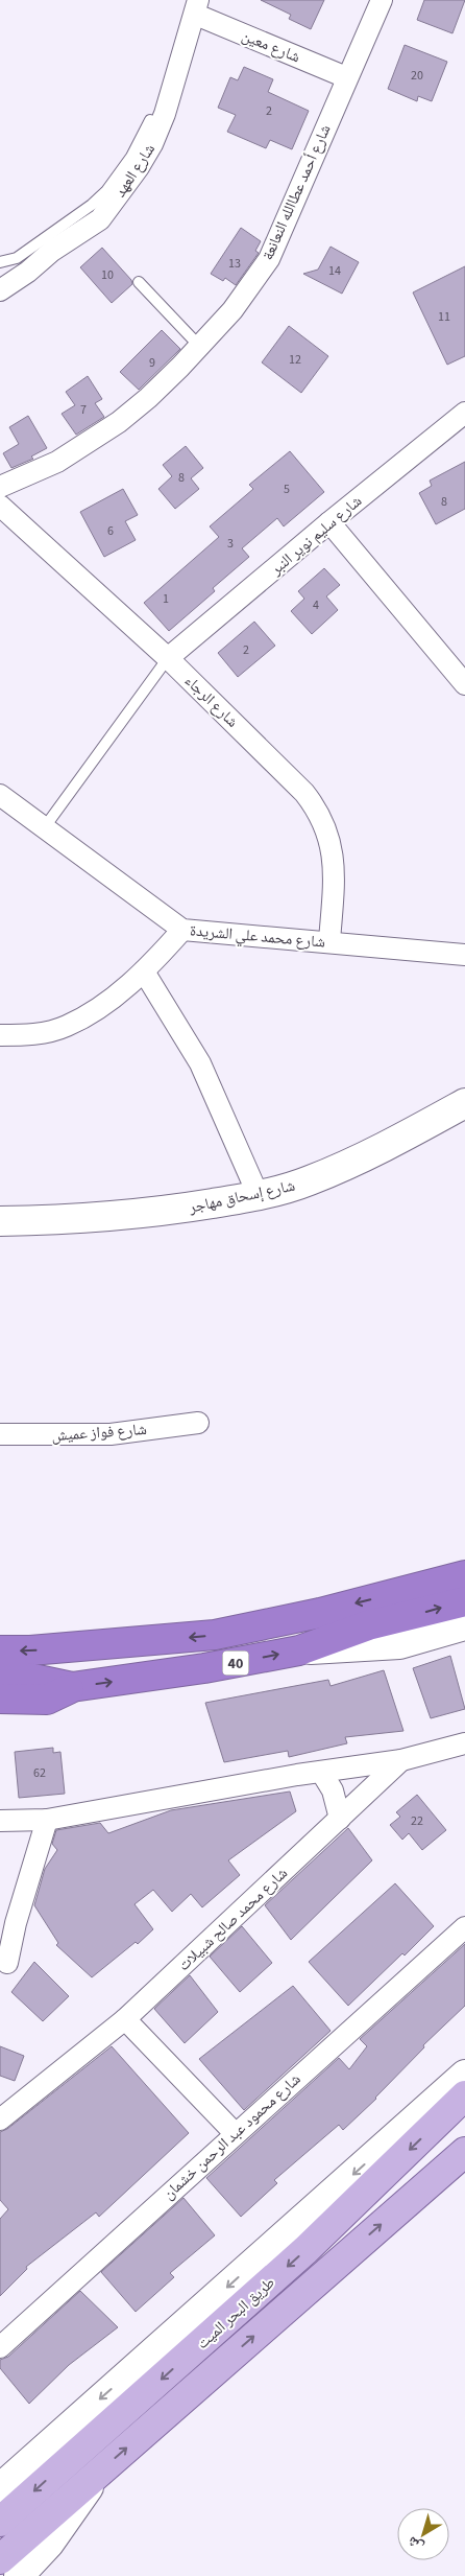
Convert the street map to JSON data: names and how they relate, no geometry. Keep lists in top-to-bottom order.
{
  "streets": {
    "highway": ["40"],
    "main road": ["طريق البحر الميت"],
    "street": [
      "شارع معين",
      "شارع العهد",
      "شارع أحمد عطاالله النعانعة",
      "شارع سليم نوير النبر",
      "شارع الرجاء",
      "شارع محمد علي الشريدة",
      "شارع إسحاق مهاجر",
      "شارع فواز عميش",
      "شارع محمد صالح شبيلات",
      "شارع محمود عبد الرحمن خشمان"
    ]
  },
  "crossings": [
    ["شارع معين", "شارع العهد"],
    ["شارع معين", "شارع أحمد عطاالله النعانعة"],
    ["شارع سليم نوير النبر", "شارع الرجاء"],
    ["شارع الرجاء", "شارع محمد علي الشريدة"]
  ],
  "house_numbers": [
    "20",
    "2",
    "13",
    "14",
    "10",
    "11",
    "12",
    "9",
    "7",
    "8",
    "5",
    "8",
    "6",
    "3",
    "1",
    "4",
    "2",
    "62",
    "22"
  ],
  "north": "bottom left"
}
